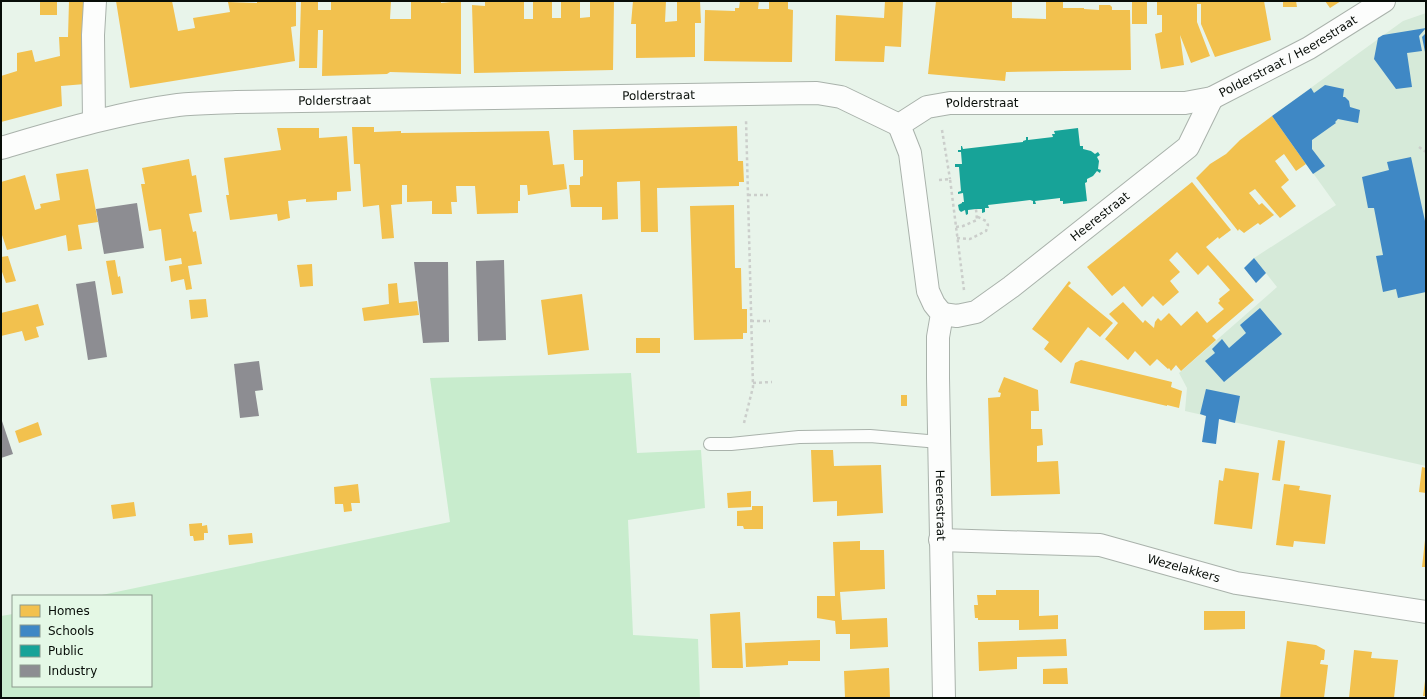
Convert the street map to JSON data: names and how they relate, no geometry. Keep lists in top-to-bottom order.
{
  "streets": {
    "street": [
      "Polderstraat / Heerestraat",
      "Polderstraat",
      "Heerestraat",
      "Wezelakkers"
    ]
  },
  "crossings": [
    ["Polderstraat / Heerestraat", "Polderstraat"],
    ["Polderstraat / Heerestraat", "Heerestraat"],
    ["Polderstraat", "Heerestraat"],
    ["Heerestraat", "Wezelakkers"]
  ],
  "legend": [
    "Homes",
    "Schools",
    "Public",
    "Industry"
  ]
}
